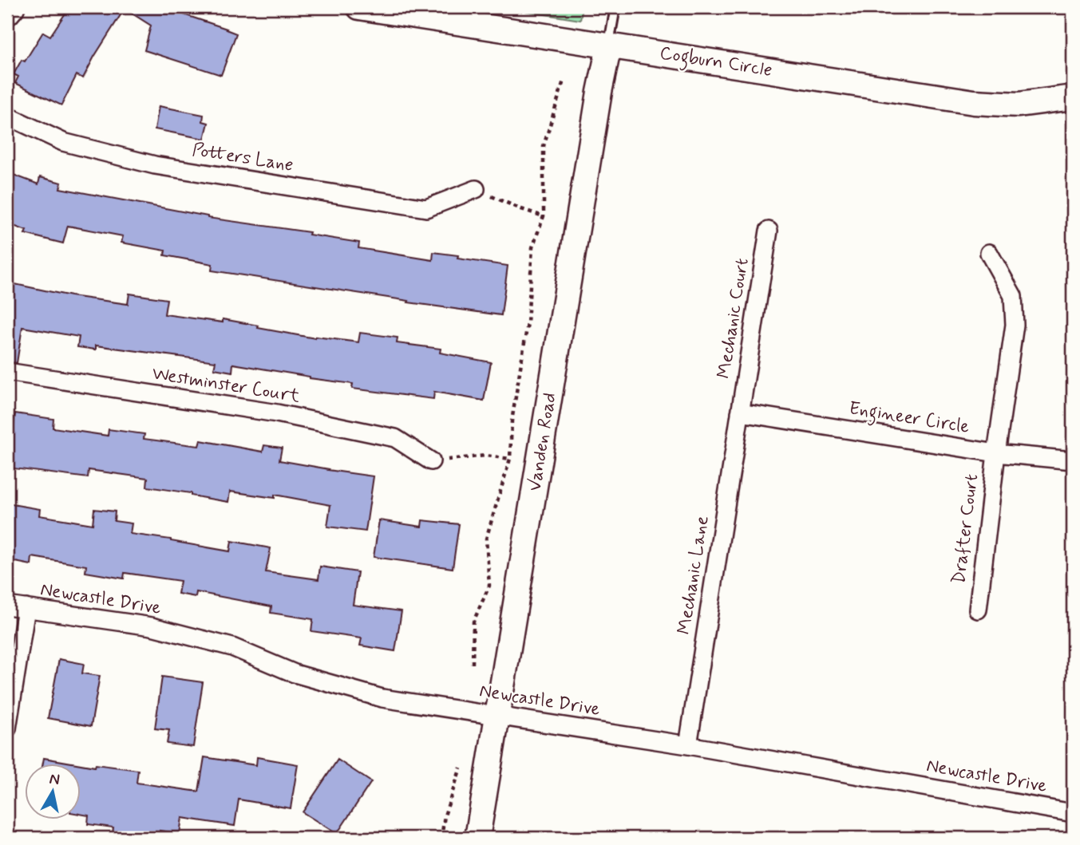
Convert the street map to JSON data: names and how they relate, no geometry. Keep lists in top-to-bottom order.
{
  "streets": {
    "street": [
      "Cogburn Circle",
      "Potters Lane",
      "Mechanic Court",
      "Westminster Court",
      "Engineer Circle",
      "Vanden Road",
      "Drafter Court",
      "Mechanic Lane",
      "Newcastle Drive"
    ]
  },
  "crossings": [
    ["Cogburn Circle", "Vanden Road"],
    ["Mechanic Court", "Engineer Circle"],
    ["Mechanic Court", "Mechanic Lane"],
    ["Engineer Circle", "Drafter Court"],
    ["Engineer Circle", "Mechanic Lane"],
    ["Vanden Road", "Newcastle Drive"],
    ["Mechanic Lane", "Newcastle Drive"]
  ],
  "north": "top"
}
